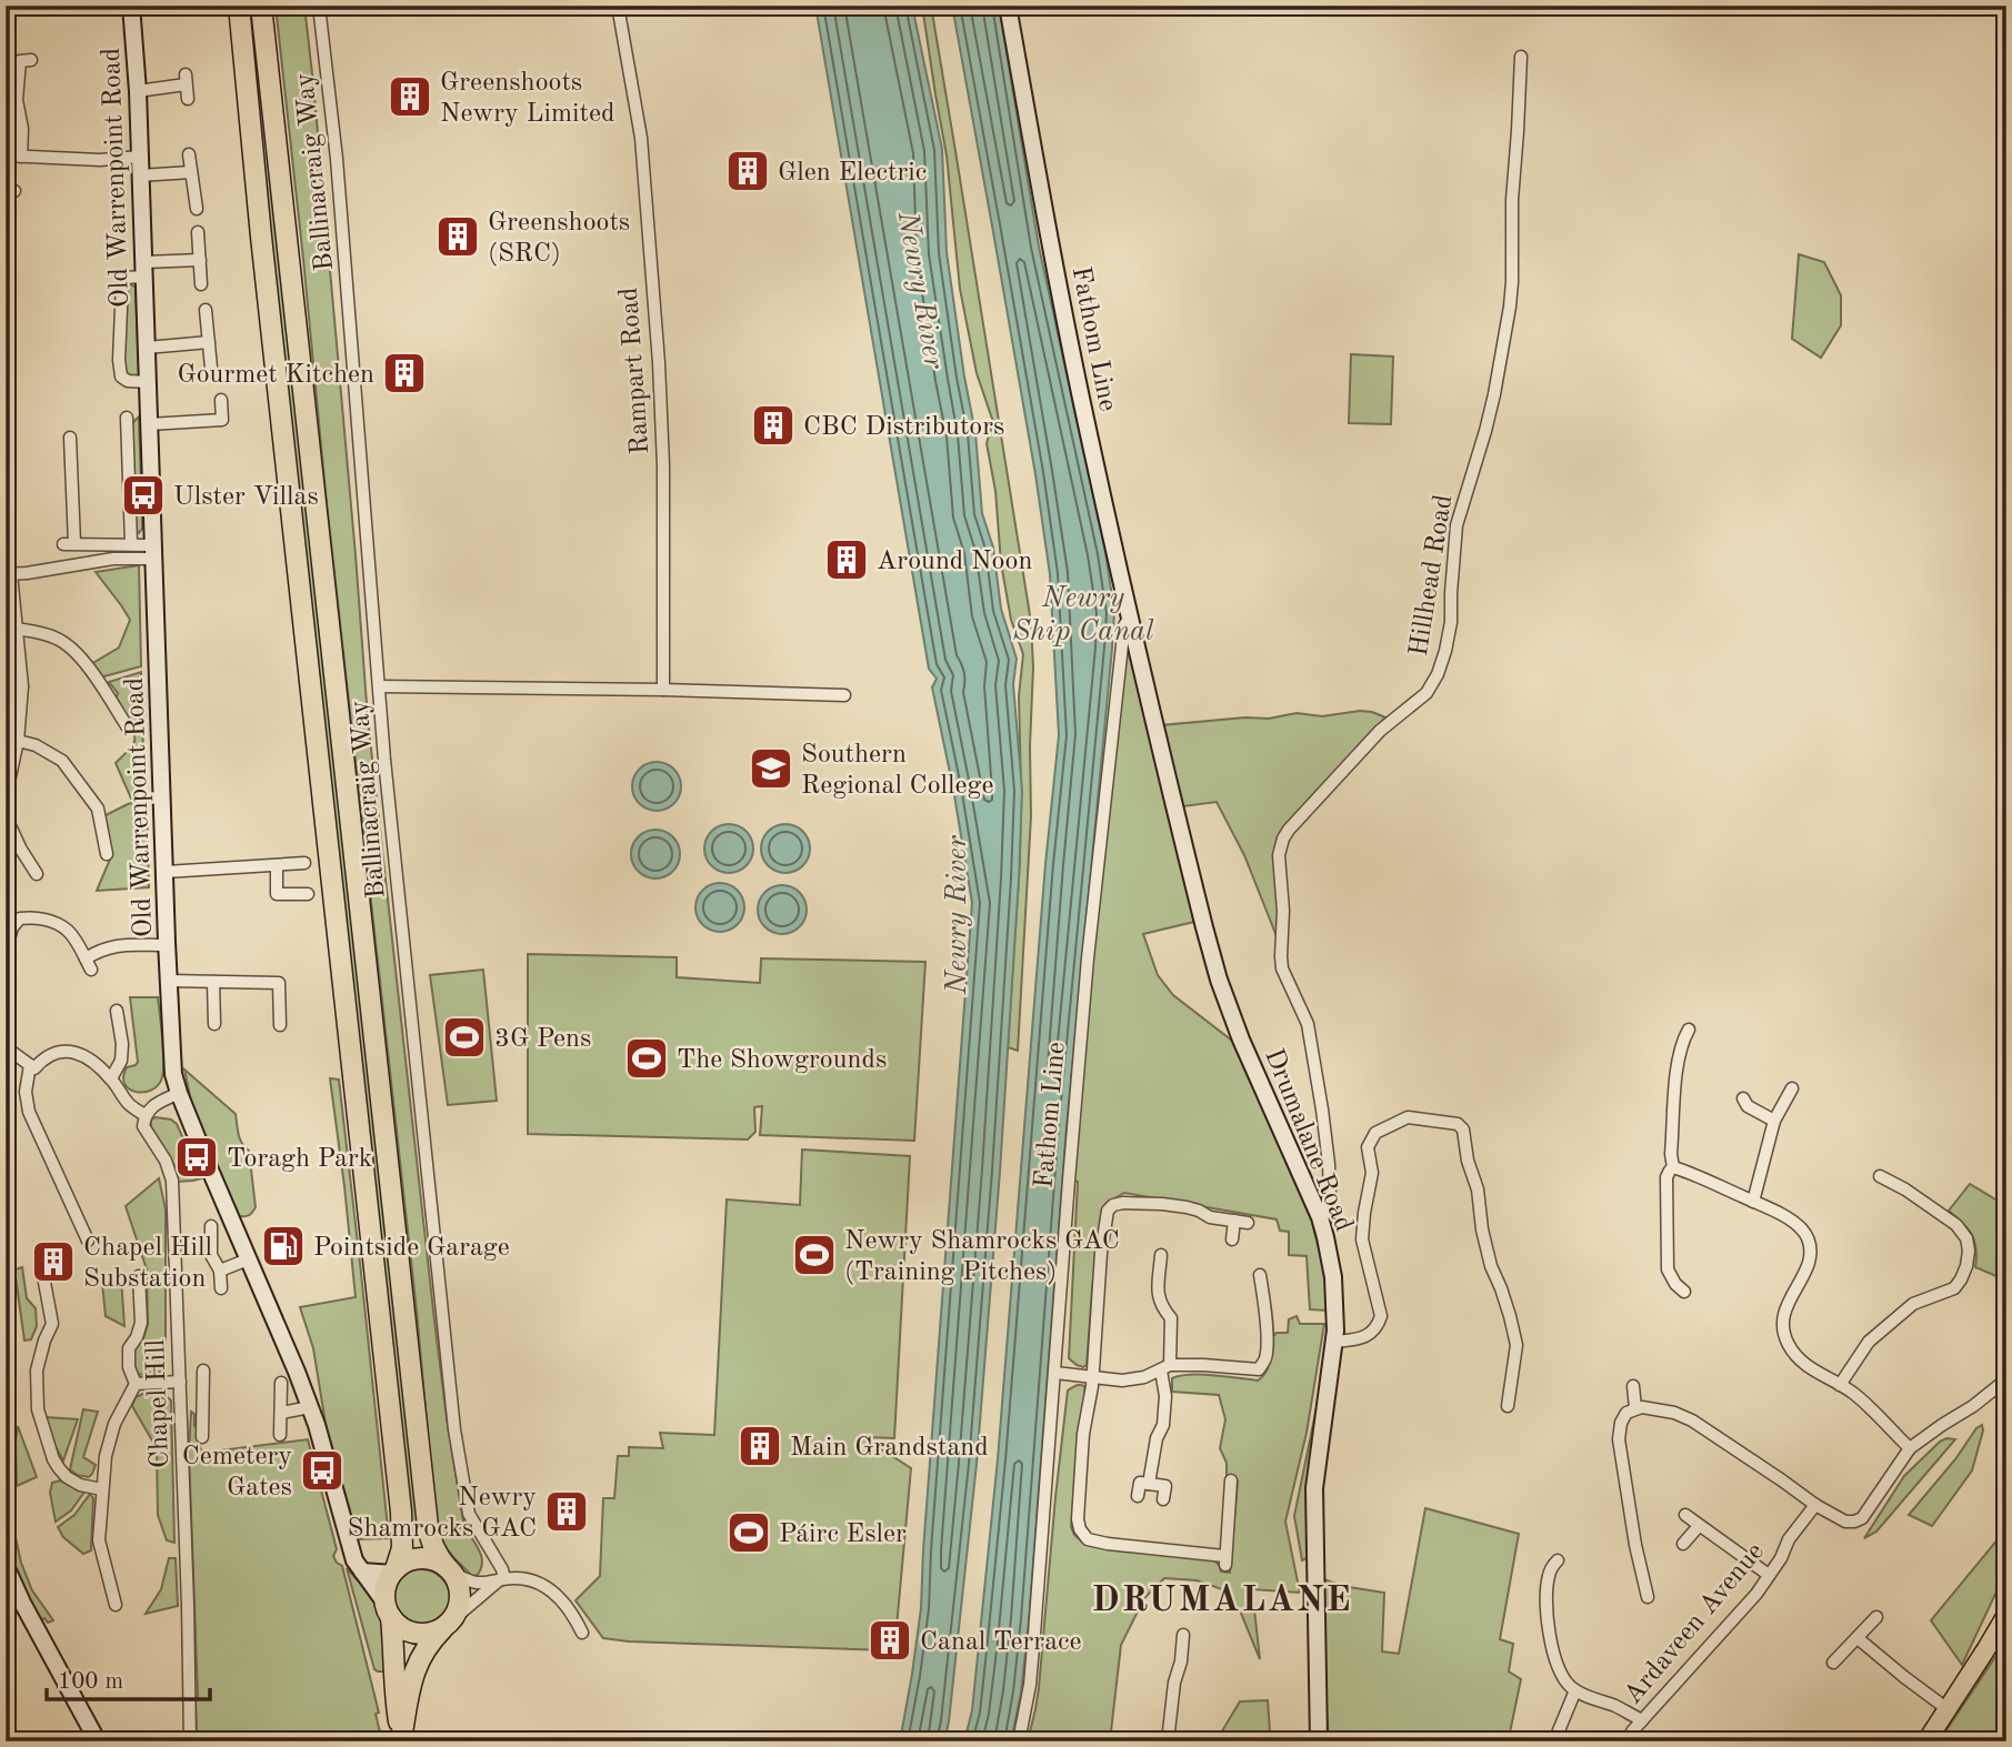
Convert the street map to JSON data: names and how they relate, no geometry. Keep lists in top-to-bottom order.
{
  "streets": {
    "street": [
      "Ballinacraig Way",
      "Old Warrenpoint Road",
      "Fathom Line",
      "Rampart Road",
      "Hillhead Road",
      "Drumalane Road",
      "Chapel Hill",
      "Ardaveen Avenue"
    ]
  },
  "crossings": [
    ["Fathom Line", "Drumalane Road"],
    ["Hillhead Road", "Drumalane Road"]
  ],
  "districts": ["DRUMALANE"],
  "water": ["Newry River", "Newry Ship Canal"],
  "places": {
    "building": [
      "Greenshoots Newry Limited",
      "Glen Electric",
      "Greenshoots (SRC)",
      "Gourmet Kitchen",
      "CBC Distributors",
      "Around Noon",
      "Chapel Hill Substation",
      "Main Grandstand",
      "Newry Shamrocks GAC",
      "Canal Terrace"
    ],
    "bus stop": ["Ulster Villas", "Toragh Park", "Cemetery Gates"],
    "school or university": ["Southern Regional College"],
    "sports": [
      "3G Pens",
      "The Showgrounds",
      "Newry Shamrocks GAC (Training Pitches)",
      "Páirc Esler"
    ],
    "fuel station": ["Pointside Garage"]
  },
  "scale_bar": "100 m"
}
